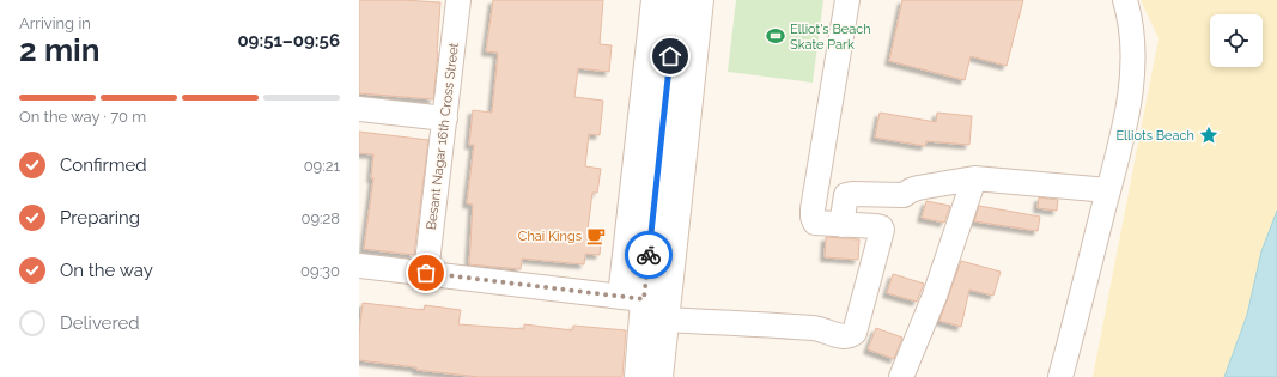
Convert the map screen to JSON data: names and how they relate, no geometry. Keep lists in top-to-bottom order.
{
  "streets": {
    "street": ["Besant Nagar 16th Cross Street"]
  },
  "places": {
    "sports": ["Elliot's Beach Skate Park"],
    "place": ["Elliots Beach"],
    "cafe": ["Chai Kings"]
  },
  "page": {
    "heading": ["2 min", "Arriving in", "09:51–09:56"],
    "bar": "On the way · 70 m",
    "list": [
      ["Confirmed", "09:21"],
      ["Preparing", "09:28"],
      ["On the way", "09:30"],
      "Delivered"
    ]
  }
}
